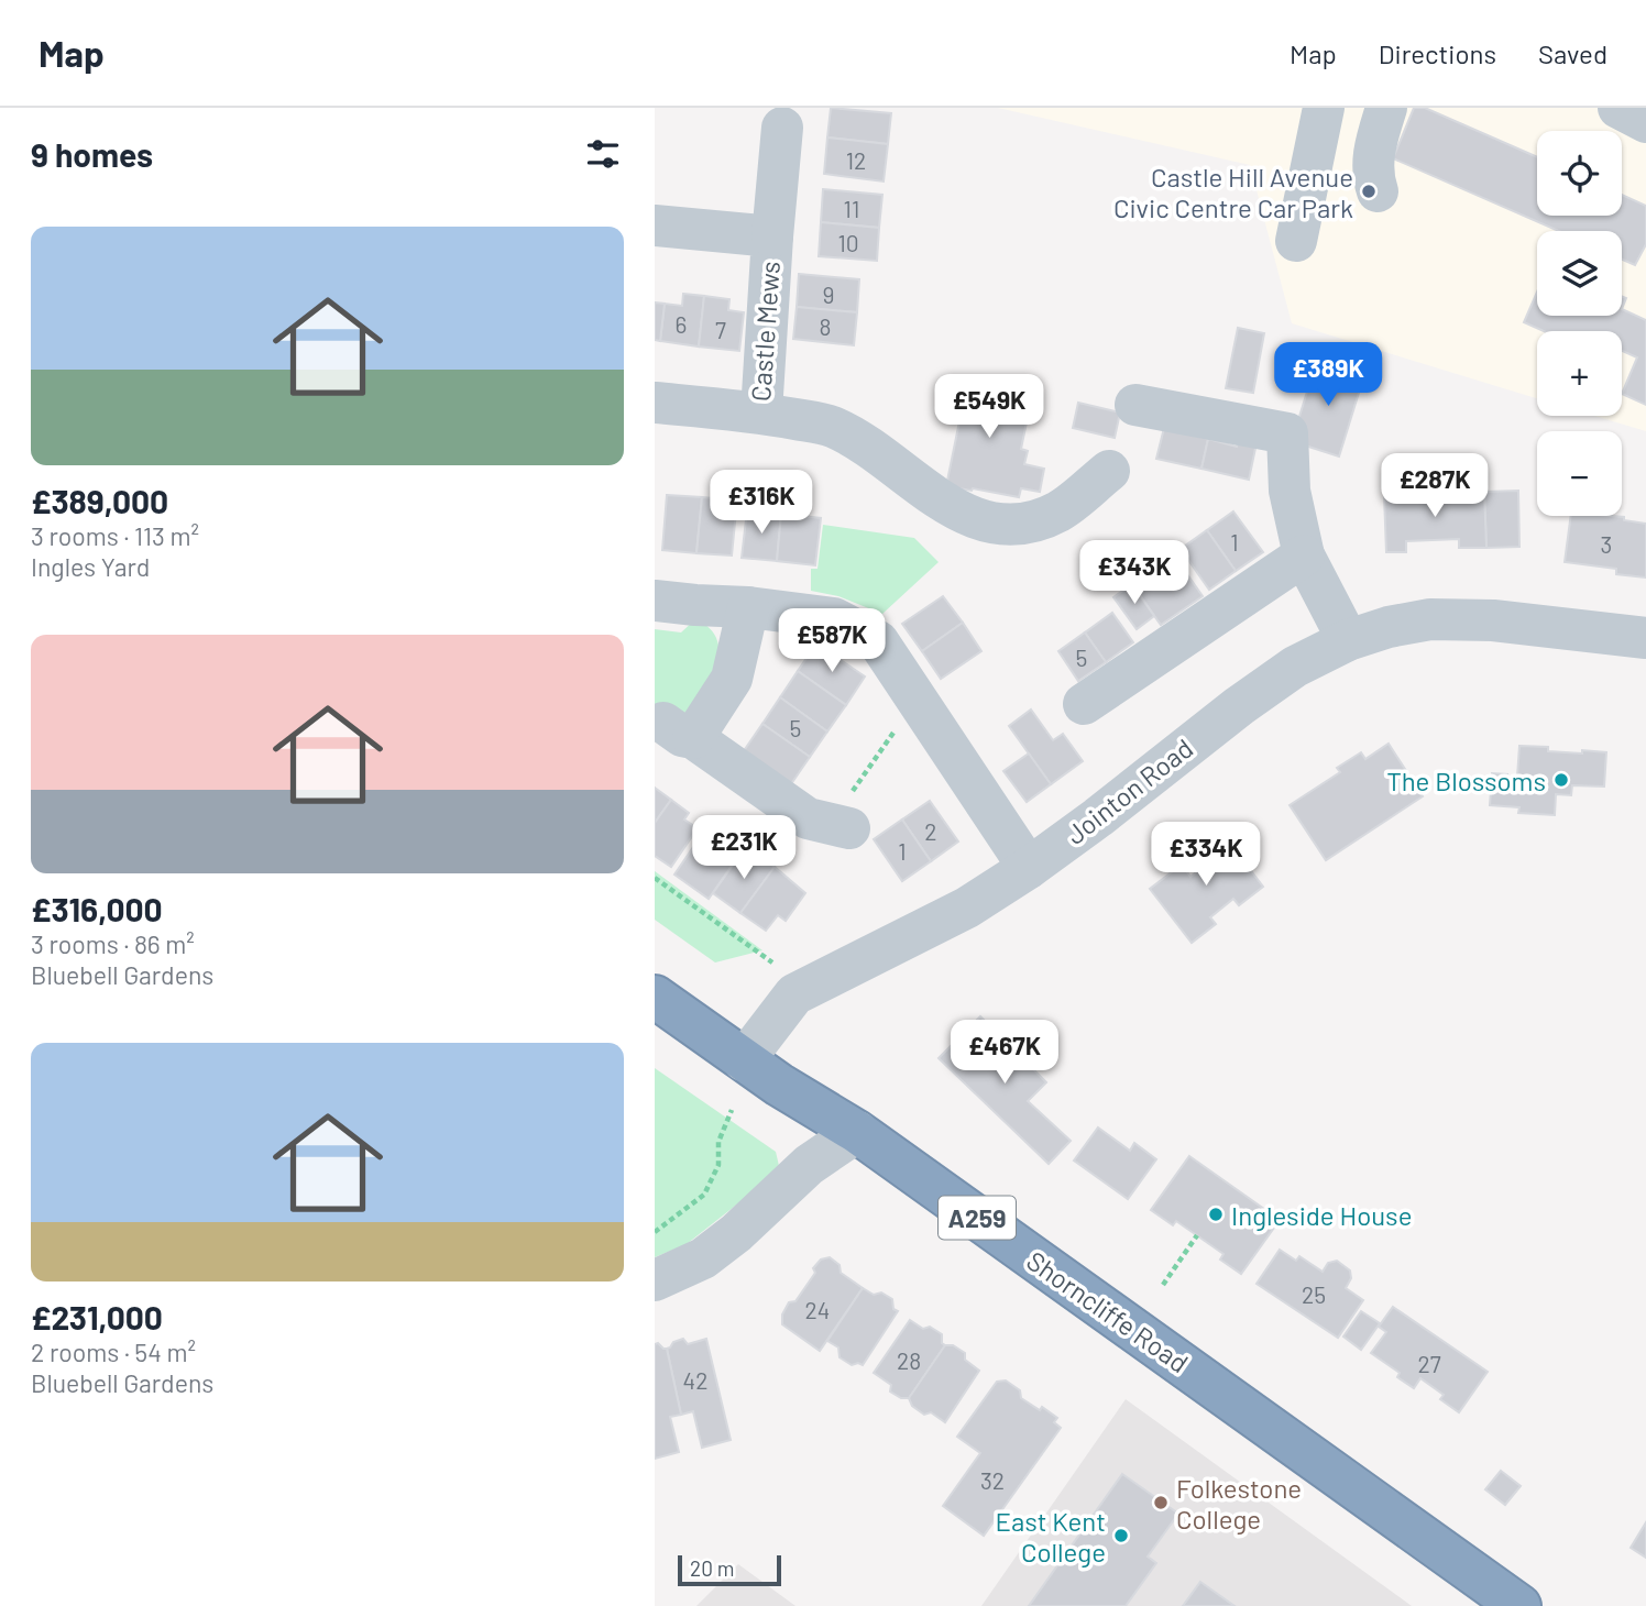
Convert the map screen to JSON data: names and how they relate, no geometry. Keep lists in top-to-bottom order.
{
  "streets": {
    "highway": ["A259", "Shorncliffe Road"],
    "street": ["Castle Mews", "Jointon Road"]
  },
  "crossings": [
    ["Jointon Road", "Shorncliffe Road"]
  ],
  "places": [
    "Castle Hill Avenue Civic Centre Car Park",
    "The Blossoms",
    "Ingleside House",
    "Folkestone College",
    "East Kent College"
  ],
  "house_numbers": [
    "12",
    "11",
    "10",
    "9",
    "6",
    "8",
    "7",
    "1",
    "3",
    "5",
    "5",
    "2",
    "1",
    "25",
    "24",
    "28",
    "27",
    "42",
    "32"
  ],
  "scale_bar": "20 m",
  "page": {
    "header": "Map",
    "nav": ["Map", "Directions", "Saved"],
    "heading": "9 homes",
    "map_buttons": ["+", "−"],
    "list": [
      {
        "name": "£389,000",
        "note": "3 rooms · 113 m² · Ingles Yard"
      },
      {
        "name": "£316,000",
        "note": "3 rooms · 86 m² · Bluebell Gardens"
      },
      {
        "name": "£231,000",
        "note": "2 rooms · 54 m² · Bluebell Gardens"
      }
    ],
    "price": [
      "£389K",
      "£549K",
      "£287K",
      "£316K",
      "£343K",
      "£587K",
      "£231K",
      "£334K",
      "£467K"
    ],
    "scale": "20 m"
  }
}
